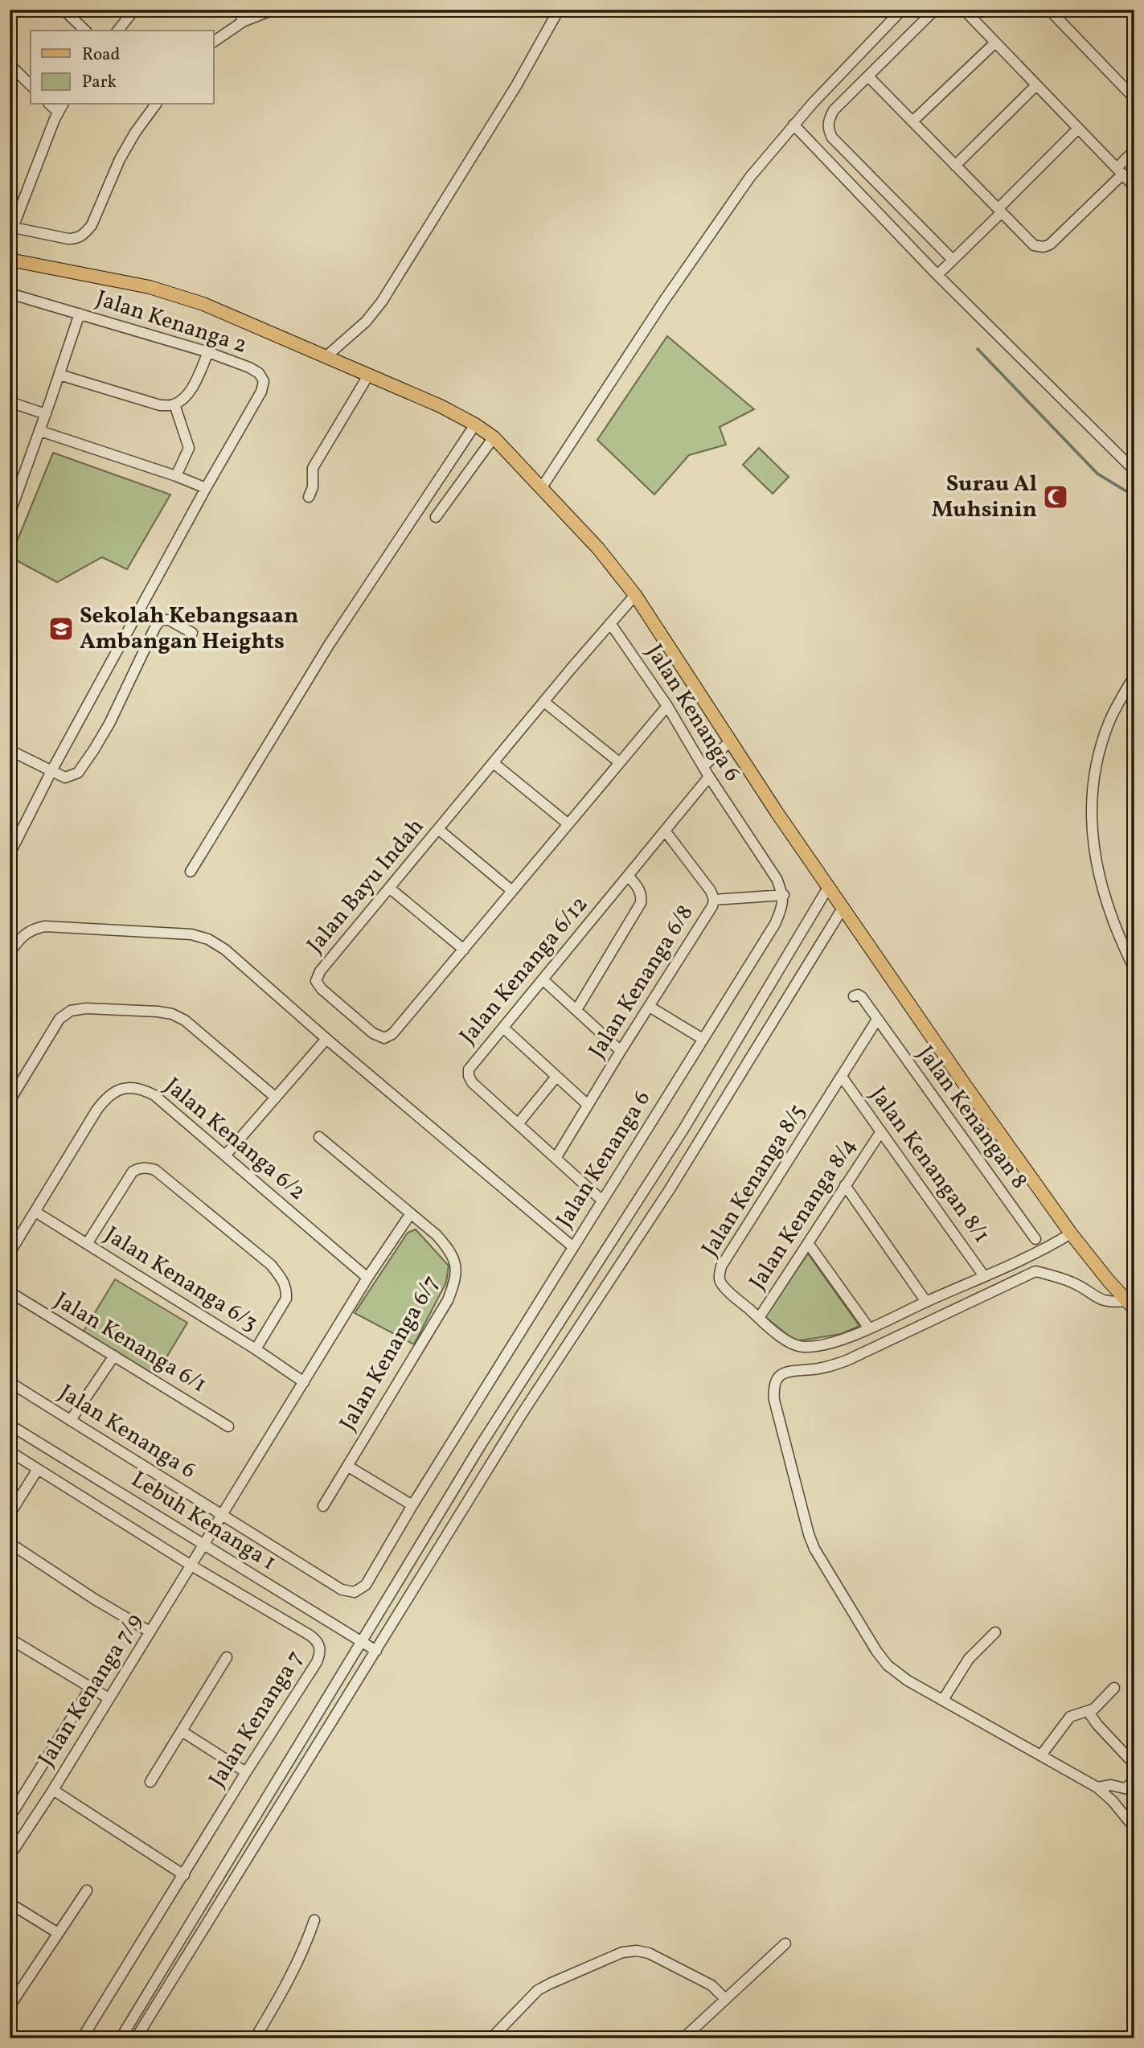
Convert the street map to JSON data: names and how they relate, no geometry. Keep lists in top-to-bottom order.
{
  "streets": {
    "street": [
      "Jalan Kenanga 2",
      "Jalan Kenanga 6",
      "Jalan Bayu Indah",
      "Jalan Kenanga 6/12",
      "Jalan Kenanga 6/8",
      "Jalan Kenangan 8",
      "Jalan Kenanga 6/2",
      "Jalan Kenangan 8/1",
      "Jalan Kenanga 8/5",
      "Jalan Kenanga 8/4",
      "Jalan Kenanga 6/3",
      "Jalan Kenanga 6/1",
      "Jalan Kenanga 6/7",
      "Lebuh Kenanga 1",
      "Jalan Kenanga 7/9",
      "Jalan Kenanga 7"
    ]
  },
  "crossings": [
    ["Jalan Kenanga 6", "Jalan Bayu Indah"],
    ["Jalan Kenanga 6", "Jalan Kenanga 6/12"],
    ["Jalan Kenanga 6/12", "Jalan Kenanga 6/8"],
    ["Jalan Kenangan 8", "Jalan Kenanga 8/5"],
    ["Jalan Kenanga 6/2", "Jalan Kenanga 6/3"],
    ["Jalan Kenangan 8/1", "Jalan Kenanga 8/5"],
    ["Jalan Kenangan 8/1", "Jalan Kenanga 8/4"],
    ["Jalan Kenanga 8/5", "Jalan Kenanga 8/4"],
    ["Lebuh Kenanga 1", "Jalan Kenanga 7/9"],
    ["Jalan Kenanga 7/9", "Jalan Kenanga 7"]
  ],
  "places": {
    "mosque": ["Surau Al Muhsinin"],
    "school or university": ["Sekolah Kebangsaan Ambangan Heights"]
  },
  "legend": ["Road", "Park"]
}
